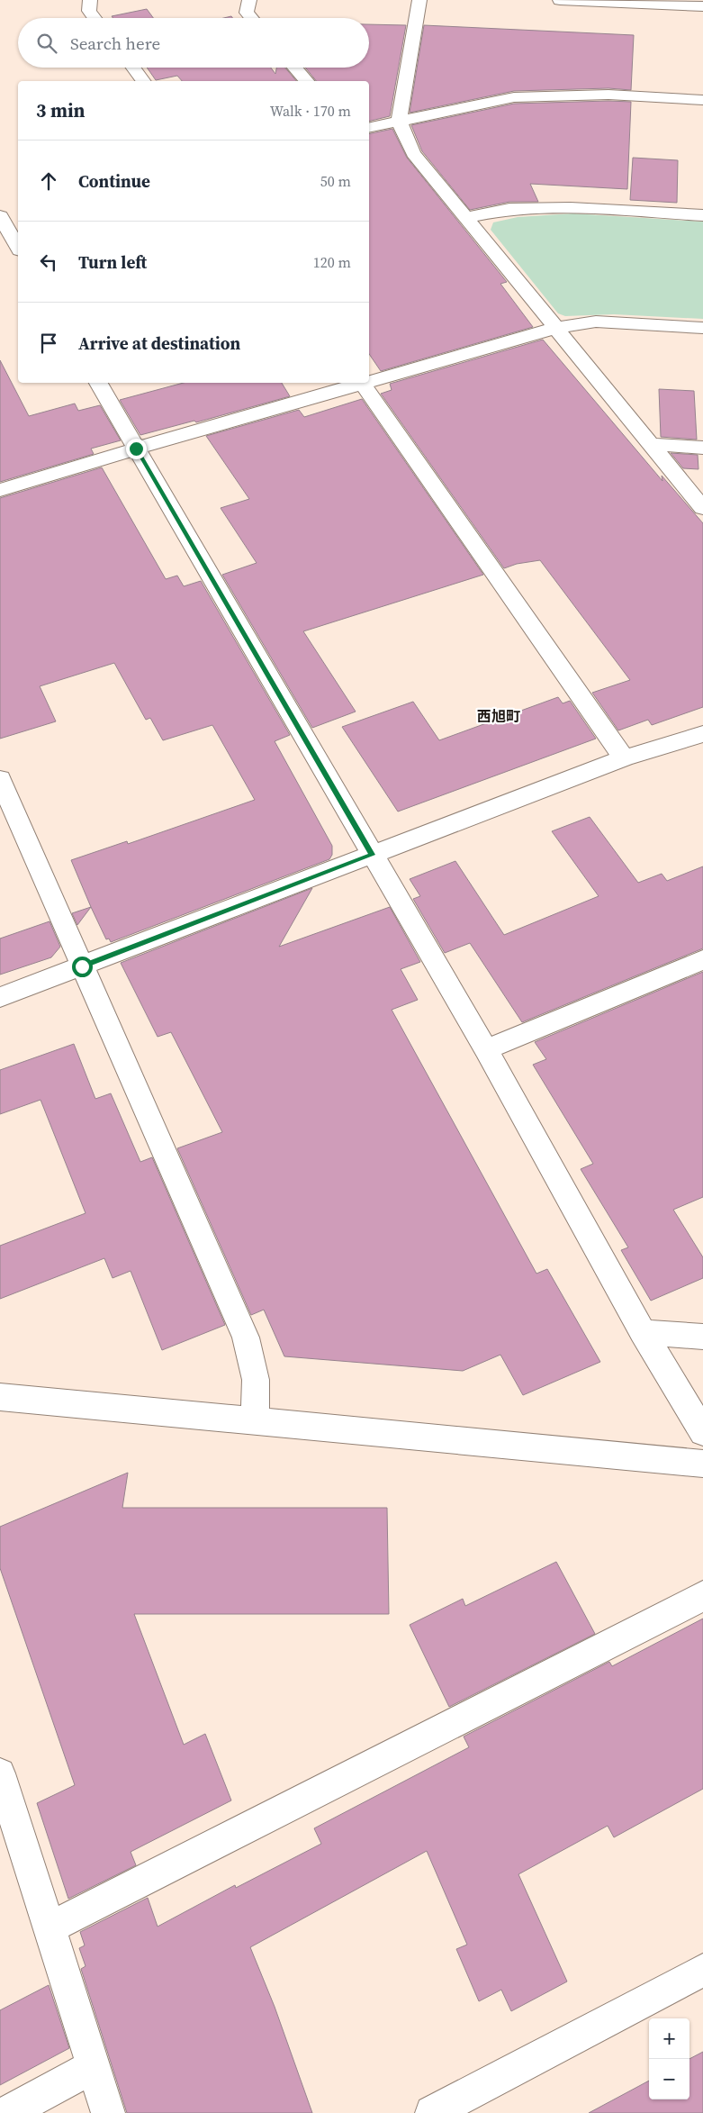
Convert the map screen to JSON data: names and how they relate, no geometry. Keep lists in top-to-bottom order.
{
  "districts": ["西旭町"],
  "page": {
    "search": "Search here",
    "heading": ["3 min", "Walk · 170 m"],
    "list": [
      ["Continue", "50 m"],
      ["Turn left", "120 m"],
      "Arrive at destination"
    ],
    "map_buttons": ["+", "−"]
  }
}
